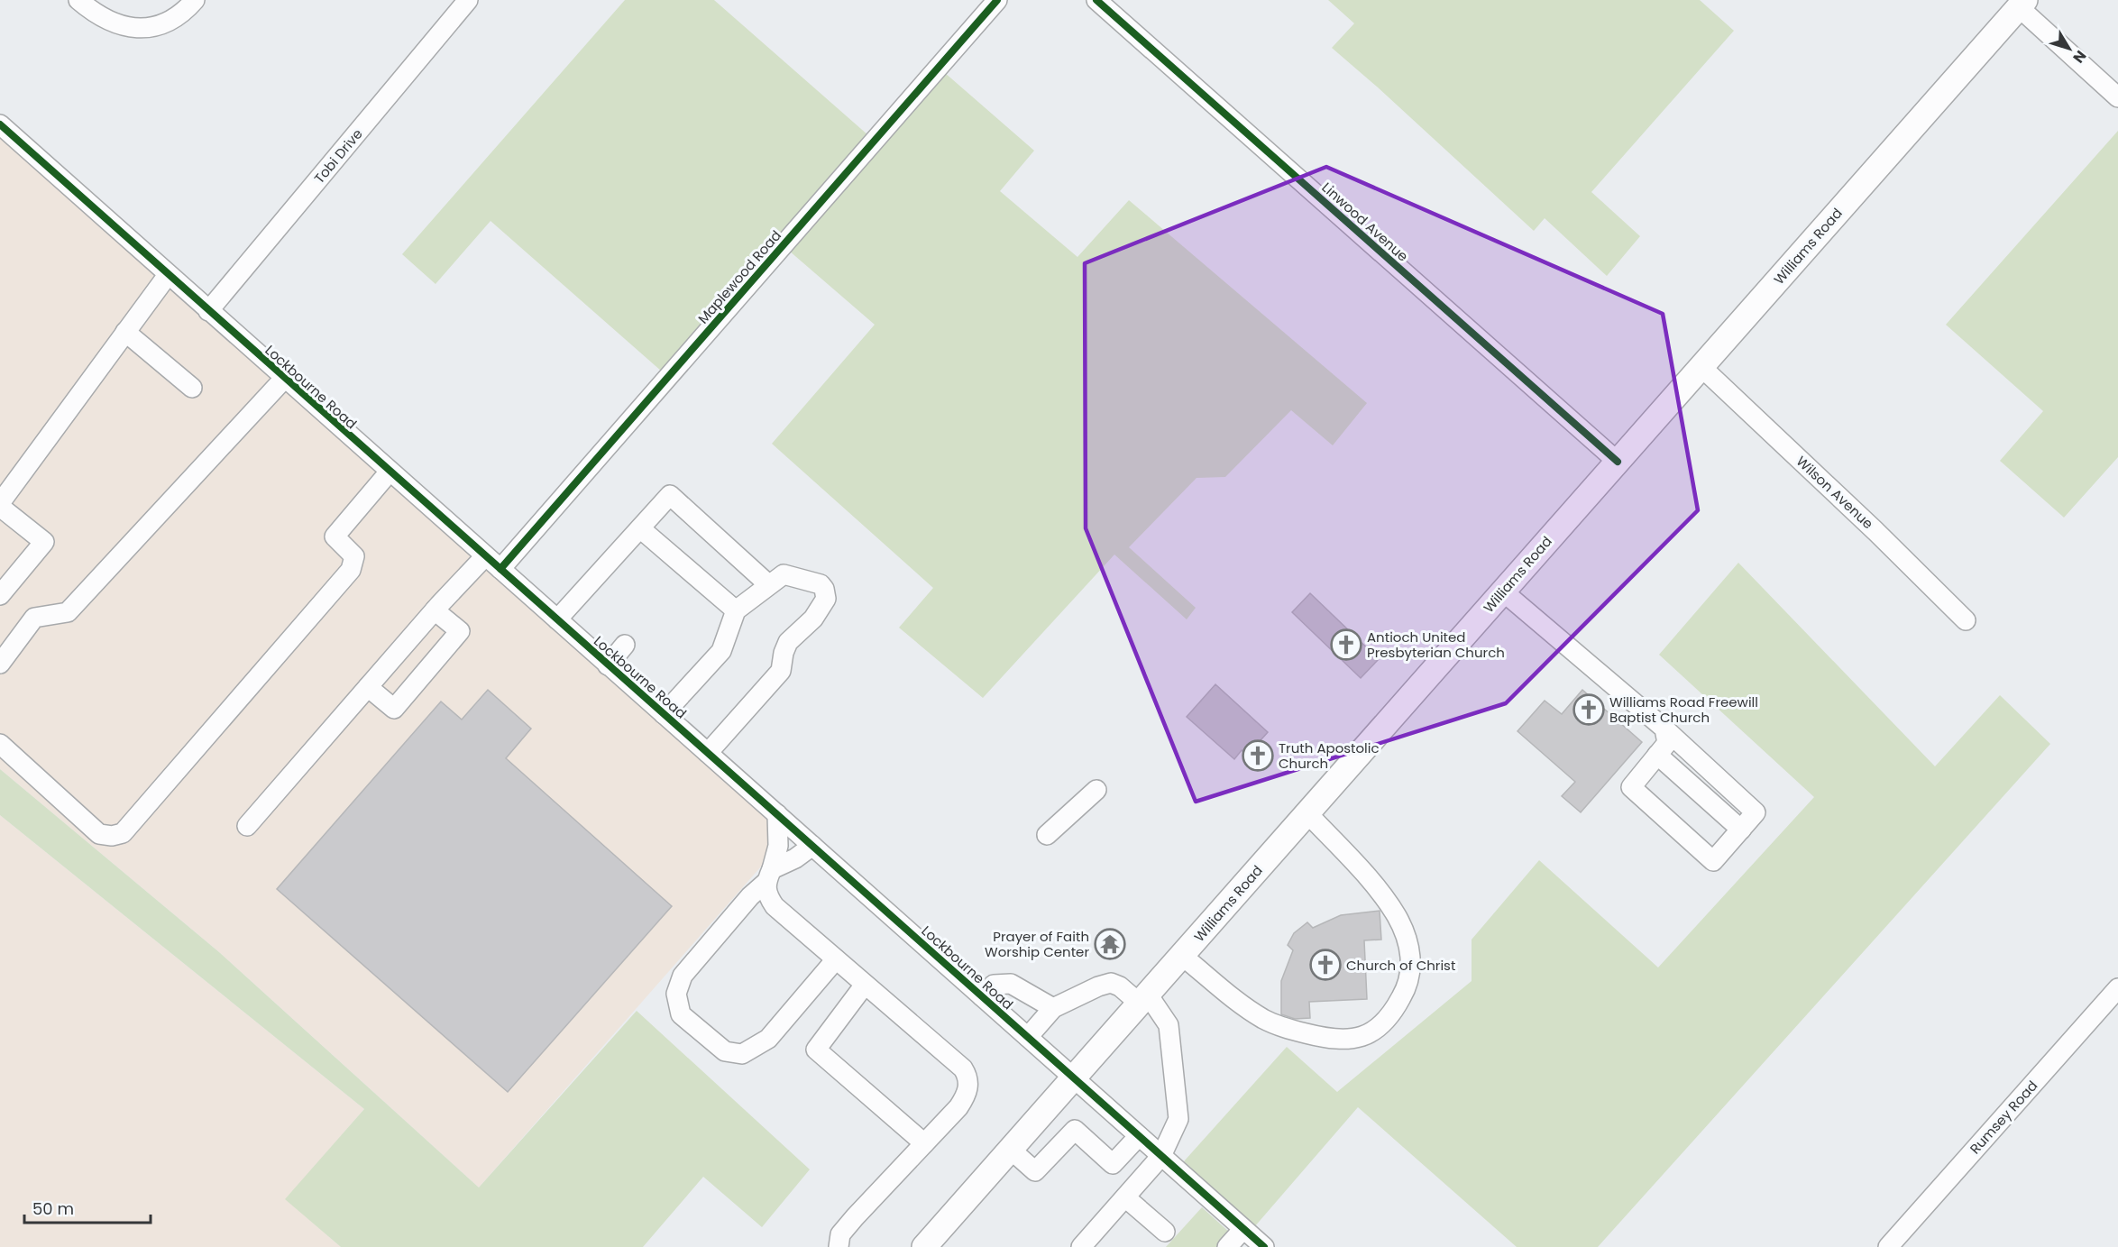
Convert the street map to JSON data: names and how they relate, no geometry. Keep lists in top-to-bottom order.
{
  "streets": {
    "main road": ["Williams Road"],
    "street": [
      "Tobi Drive",
      "Linwood Avenue",
      "Maplewood Road",
      "Lockbourne Road",
      "Wilson Avenue",
      "Rumsey Road"
    ]
  },
  "crossings": [
    ["Tobi Drive", "Lockbourne Road"],
    ["Linwood Avenue", "Williams Road"],
    ["Williams Road", "Lockbourne Road"],
    ["Williams Road", "Wilson Avenue"],
    ["Maplewood Road", "Lockbourne Road"]
  ],
  "places": {
    "church": [
      "Antioch United Presbyterian Church",
      "Williams Road Freewill Baptist Church",
      "Truth Apostolic Church",
      "Church of Christ"
    ],
    "temple": ["Prayer of Faith Worship Center"]
  },
  "scale_bar": "50 m",
  "north": "bottom right"
}
